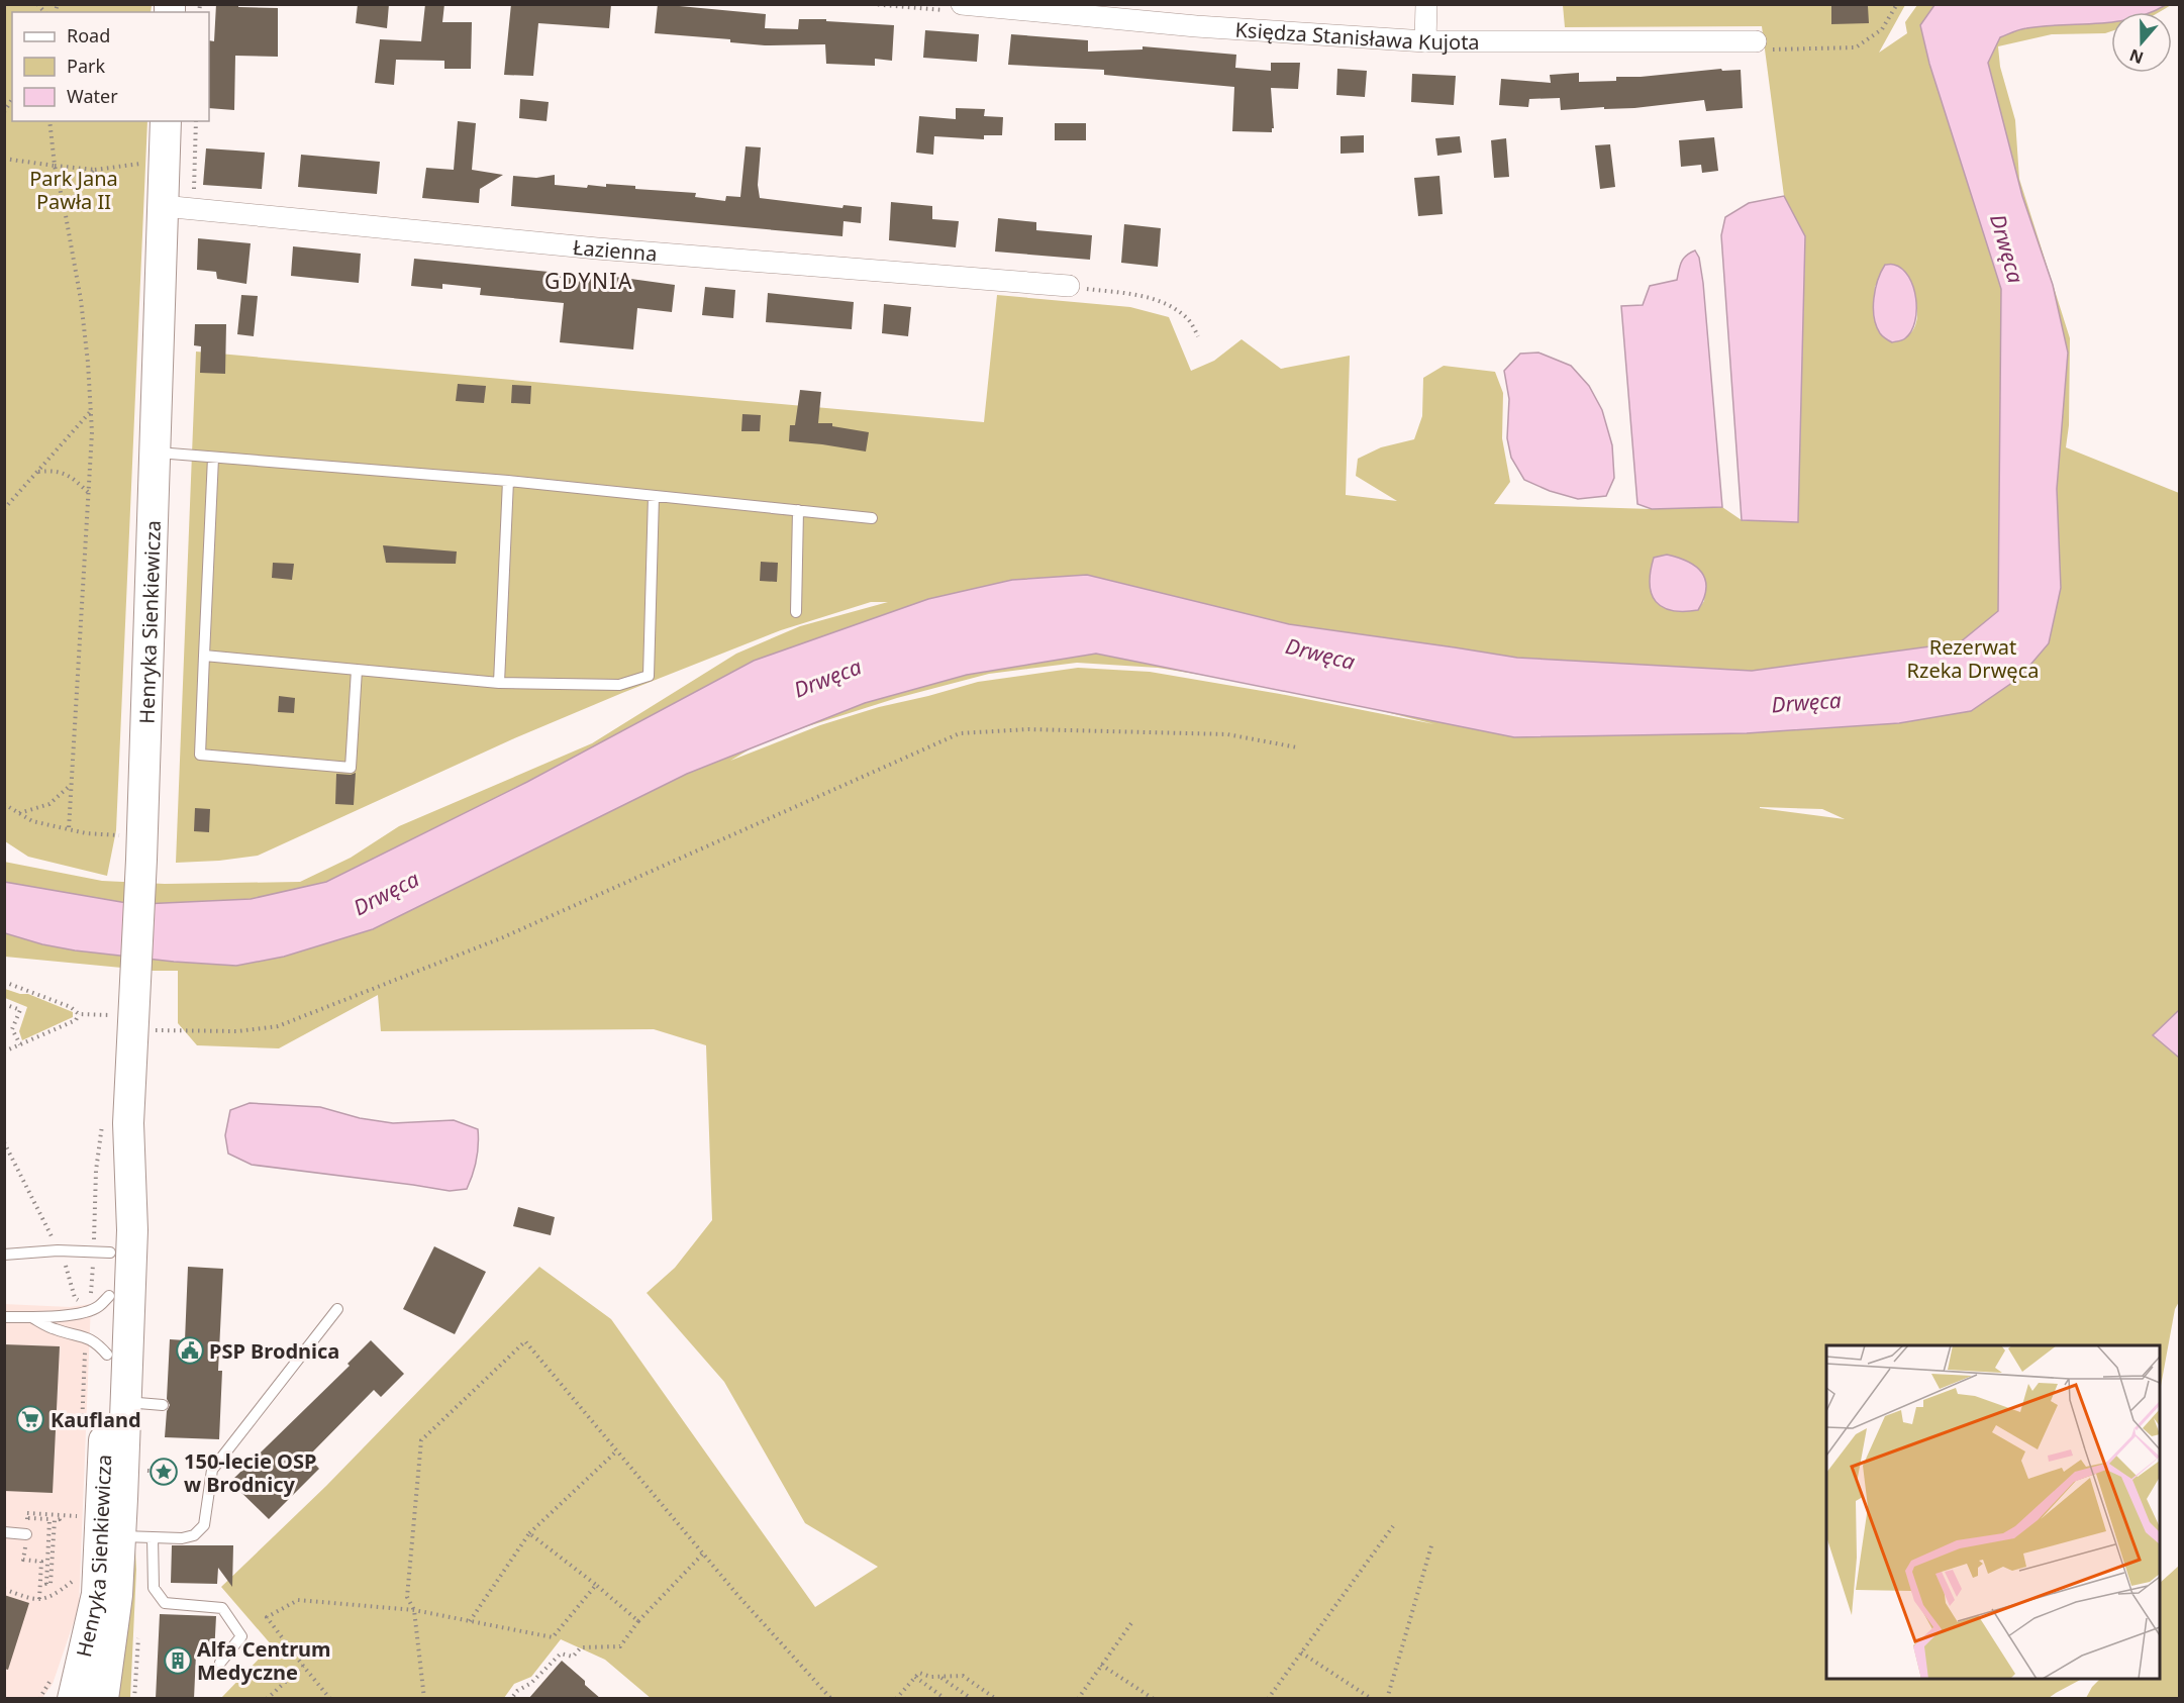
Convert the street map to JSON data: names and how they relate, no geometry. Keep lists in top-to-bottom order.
{
  "streets": {
    "main road": ["Henryka Sienkiewicza"],
    "street": ["Księdza Stanisława Kujota", "Łazienna"]
  },
  "crossings": [
    ["Łazienna", "Henryka Sienkiewicza"]
  ],
  "districts": ["GDYNIA"],
  "water": ["Drwęca"],
  "parks": ["Park Jana Pawła II", "Rezerwat Rzeka Drwęca"],
  "places": {
    "public building": ["PSP Brodnica"],
    "supermarket": ["Kaufland"],
    "place": ["150-lecie OSP w Brodnicy"],
    "building": ["Alfa Centrum Medyczne"]
  },
  "legend": ["Road", "Park", "Water"],
  "north": "bottom"
}
